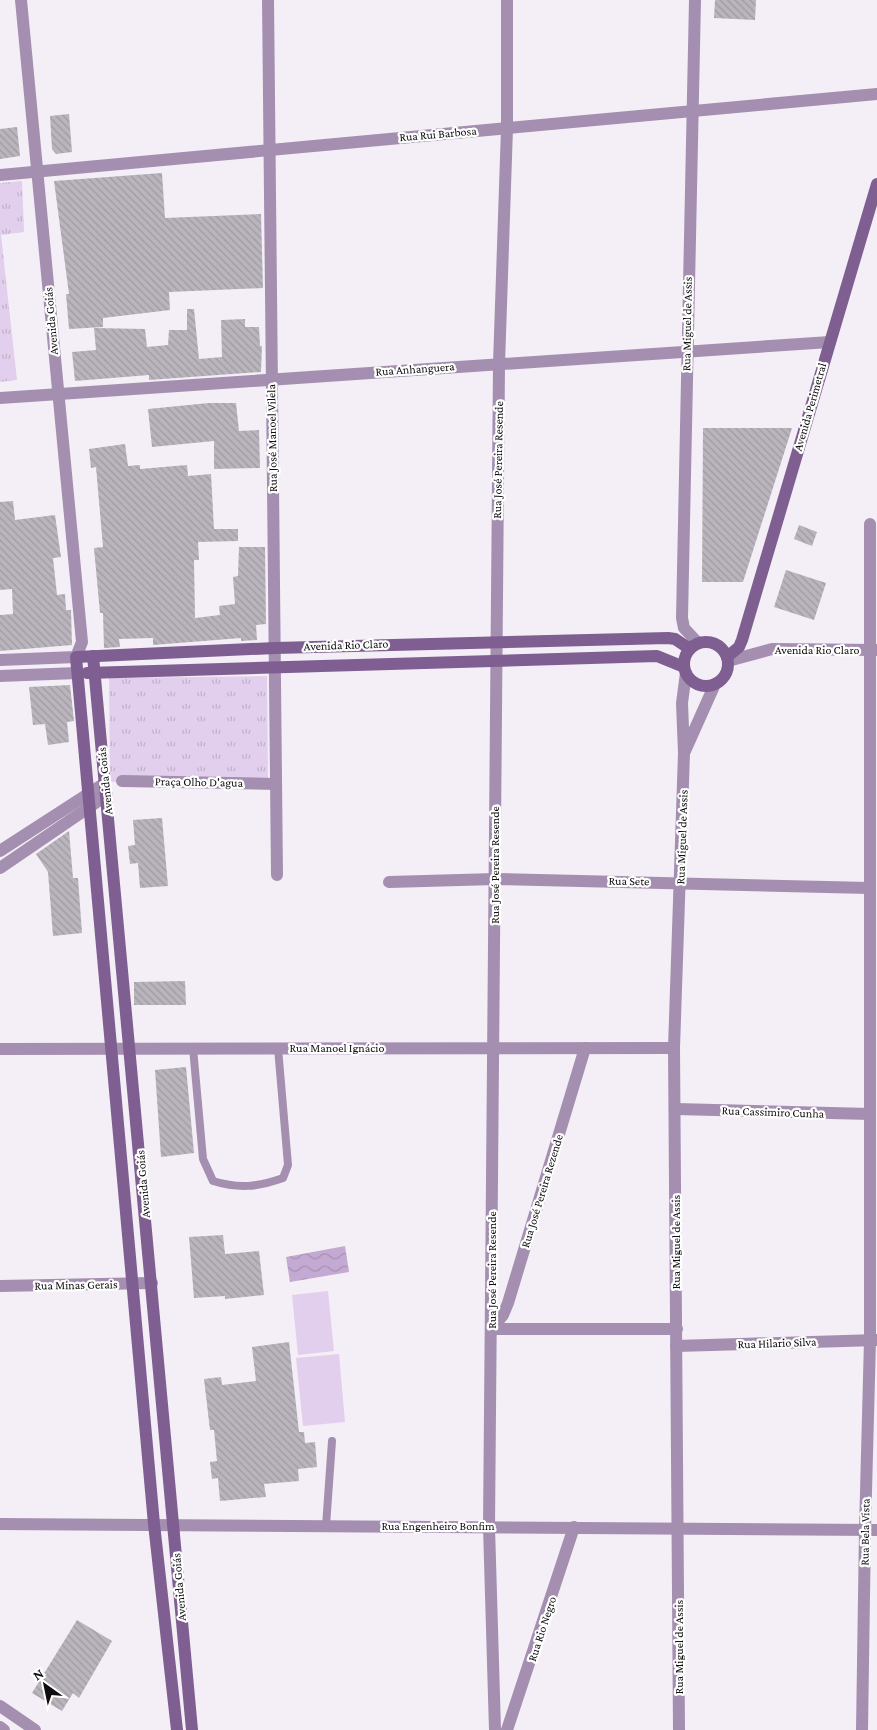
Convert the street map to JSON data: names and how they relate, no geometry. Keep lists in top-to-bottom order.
{
  "streets": {
    "main road": ["Avenida Goiás", "Avenida Perimetral", "Avenida Rio Claro"],
    "street": [
      "Rua Rui Barbosa",
      "Rua Miguel de Assis",
      "Rua Anhanguera",
      "Rua José Manoel Vilela",
      "Rua José Pereira Resende",
      "Praça Olho D'agua",
      "Rua Sete",
      "Rua Manoel Ignácio",
      "Rua Cassimiro Cunha",
      "Rua José Pereira Rezende",
      "Rua Minas Gerais",
      "Rua Hilario Silva",
      "Rua Engenheiro Bonfim",
      "Rua Bela Vista",
      "Rua Rio Negro"
    ]
  },
  "crossings": [
    ["Rua Rui Barbosa", "Avenida Goiás"],
    ["Rua Rui Barbosa", "Rua Miguel de Assis"],
    ["Rua Rui Barbosa", "Rua José Manoel Vilela"],
    ["Rua Rui Barbosa", "Rua José Pereira Resende"],
    ["Avenida Goiás", "Rua Anhanguera"],
    ["Avenida Goiás", "Avenida Rio Claro"],
    ["Avenida Goiás", "Rua Manoel Ignácio"],
    ["Avenida Goiás", "Rua Minas Gerais"],
    ["Avenida Goiás", "Rua Engenheiro Bonfim"],
    ["Rua Miguel de Assis", "Rua Anhanguera"],
    ["Rua Miguel de Assis", "Avenida Perimetral"],
    ["Rua Miguel de Assis", "Avenida Rio Claro"],
    ["Rua Miguel de Assis", "Rua Sete"],
    ["Rua Miguel de Assis", "Rua Manoel Ignácio"],
    ["Rua Miguel de Assis", "Rua Cassimiro Cunha"],
    ["Rua Miguel de Assis", "Rua Hilario Silva"],
    ["Rua Miguel de Assis", "Rua Engenheiro Bonfim"],
    ["Rua Anhanguera", "Avenida Perimetral"],
    ["Rua Anhanguera", "Rua José Manoel Vilela"],
    ["Rua Anhanguera", "Rua José Pereira Resende"],
    ["Avenida Perimetral", "Avenida Rio Claro"],
    ["Rua José Manoel Vilela", "Avenida Rio Claro"],
    ["Rua José Manoel Vilela", "Praça Olho D'agua"],
    ["Rua José Pereira Resende", "Avenida Rio Claro"],
    ["Rua José Pereira Resende", "Rua Sete"],
    ["Rua José Pereira Resende", "Rua Manoel Ignácio"],
    ["Rua José Pereira Resende", "Rua José Pereira Rezende"],
    ["Rua José Pereira Resende", "Rua Engenheiro Bonfim"],
    ["Avenida Rio Claro", "Rua Bela Vista"],
    ["Rua Sete", "Rua Bela Vista"],
    ["Rua Manoel Ignácio", "Rua José Pereira Rezende"],
    ["Rua Cassimiro Cunha", "Rua Bela Vista"],
    ["Rua Hilario Silva", "Rua Bela Vista"],
    ["Rua Engenheiro Bonfim", "Rua Bela Vista"],
    ["Rua Engenheiro Bonfim", "Rua Rio Negro"]
  ],
  "north": "top left"
}
